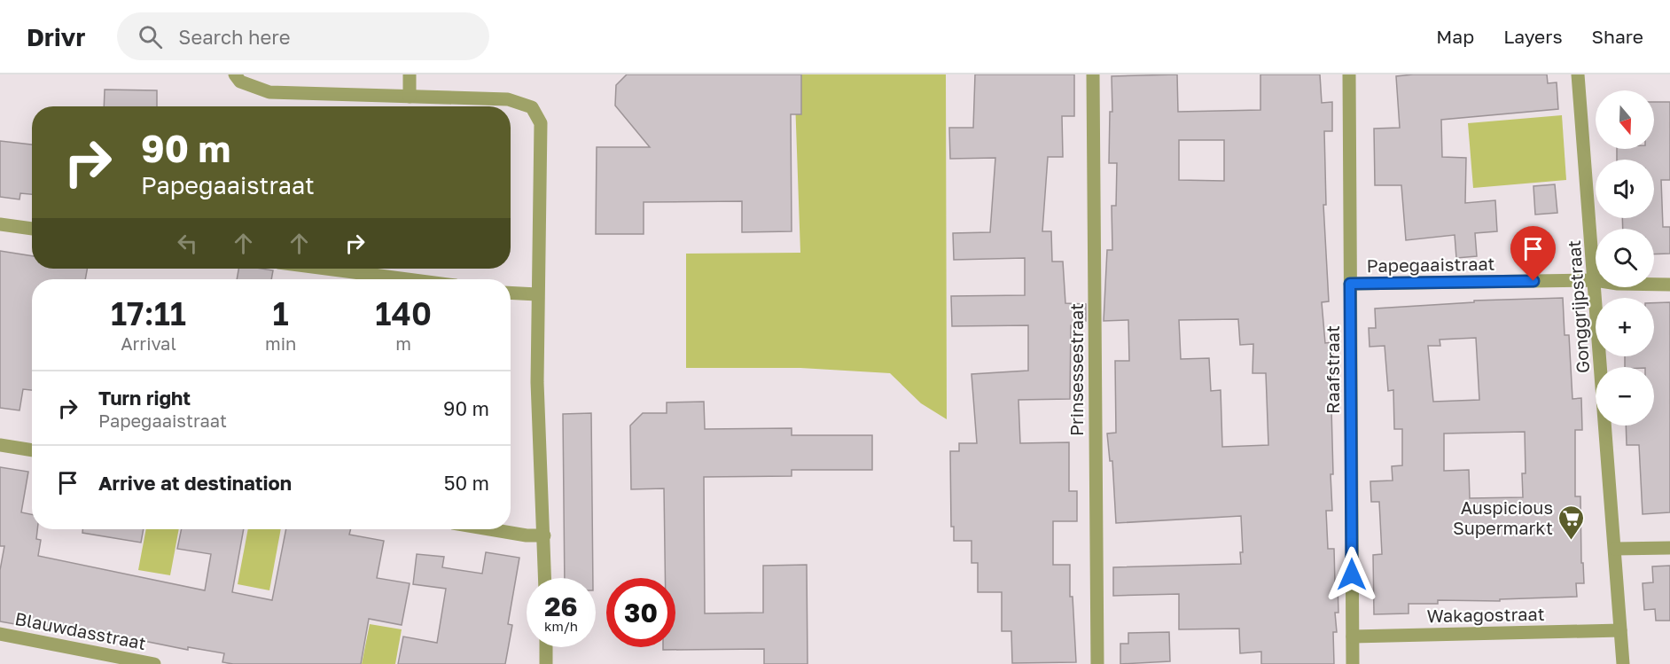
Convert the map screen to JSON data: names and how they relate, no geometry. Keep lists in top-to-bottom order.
{
  "streets": {
    "street": [
      "Papegaaistraat",
      "Gonggrijpstraat",
      "Prinsessestraat",
      "Raafstraat",
      "Wakagostraat",
      "Blauwdasstraat"
    ]
  },
  "crossings": [
    ["Papegaaistraat", "Gonggrijpstraat"],
    ["Papegaaistraat", "Raafstraat"],
    ["Gonggrijpstraat", "Wakagostraat"],
    ["Raafstraat", "Wakagostraat"]
  ],
  "places": {
    "supermarket": ["Auspicious Supermarkt"]
  },
  "north": "bottom",
  "page": {
    "header": "Drivr",
    "search": "Search here",
    "nav": ["Map", "Layers", "Share"],
    "map_buttons": ["+", "−"],
    "turn": ["90 m", "Papegaaistraat"],
    "eta": [
      "17:11",
      "Arrival",
      "1",
      "min",
      "140",
      "m"
    ],
    "list": [
      {
        "name": "Turn right",
        "note": "Papegaaistraat",
        "value": "90 m"
      },
      {
        "name": "Arrive at destination",
        "value": "50 m"
      }
    ],
    "speed": "26 km/h",
    "limit": "30"
  }
}
